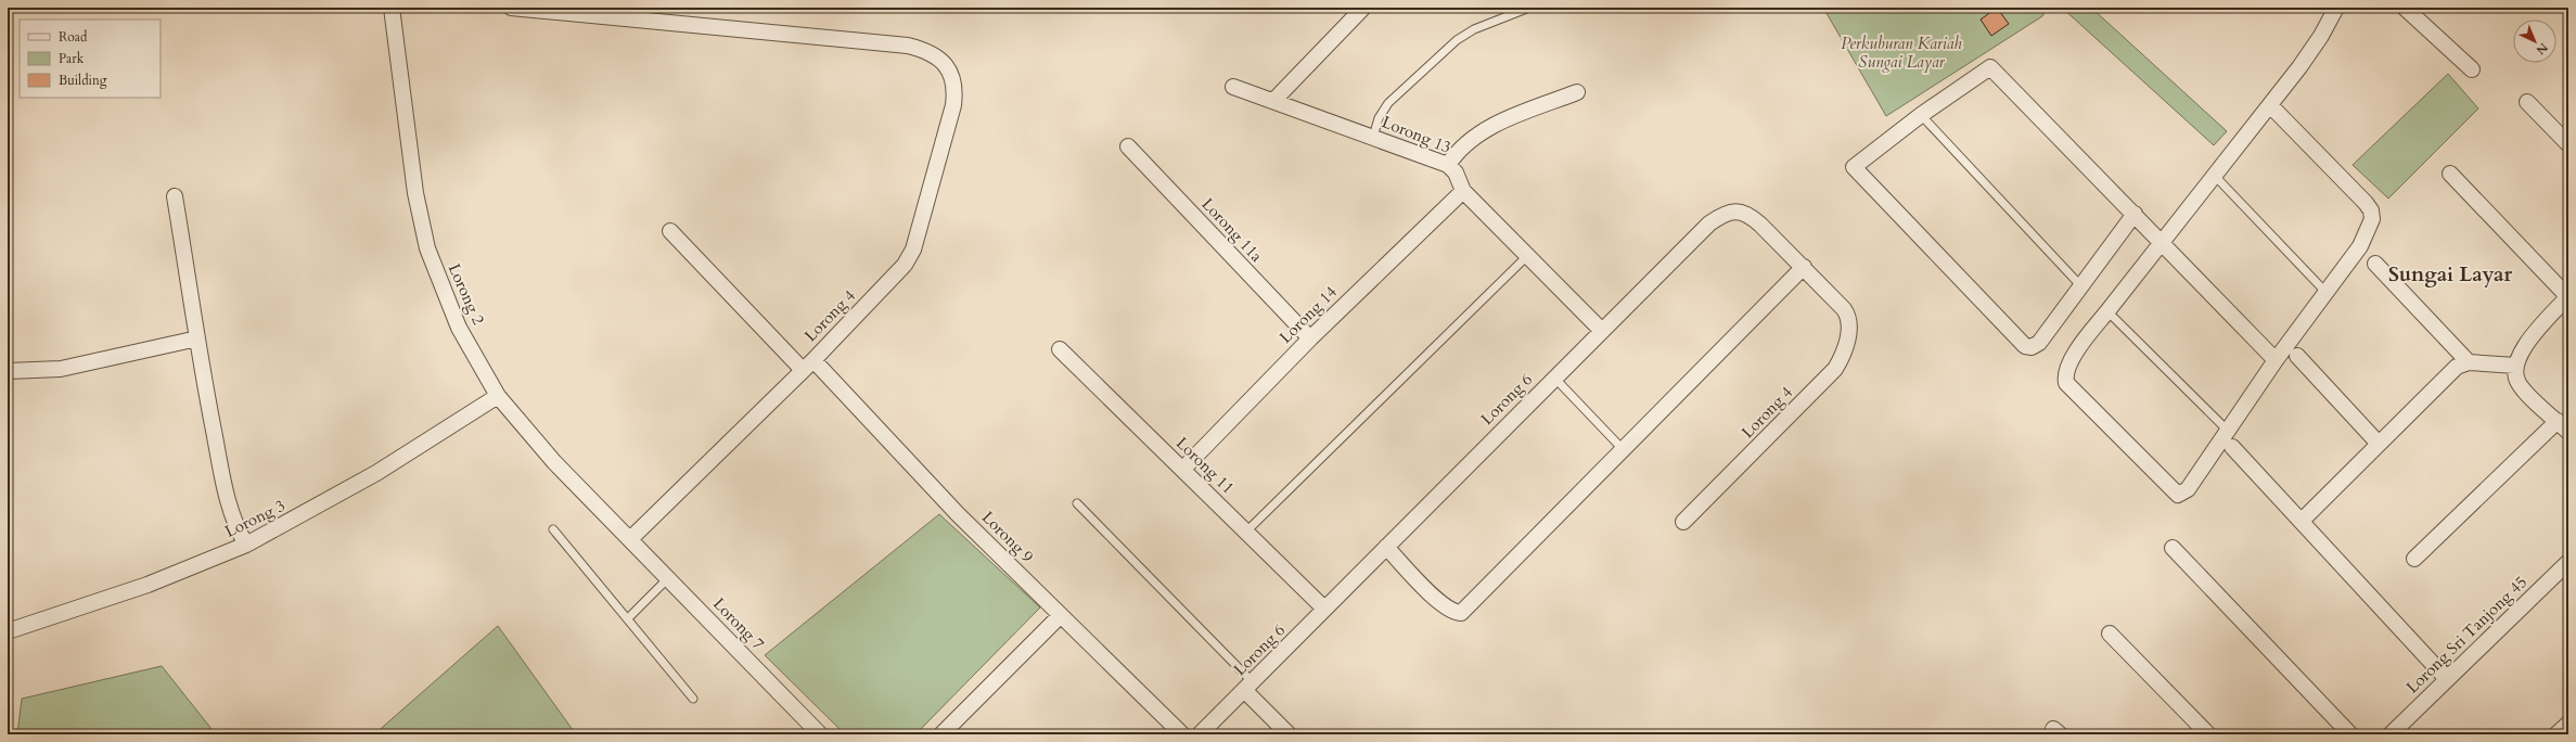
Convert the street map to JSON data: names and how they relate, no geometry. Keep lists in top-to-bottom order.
{
  "streets": {
    "street": [
      "Lorong 13",
      "Lorong 11a",
      "Lorong 2",
      "Lorong 14",
      "Lorong 4",
      "Lorong 6",
      "Lorong 11",
      "Lorong 3",
      "Lorong 9",
      "Lorong 7",
      "Lorong Sri Tanjong 45"
    ]
  },
  "crossings": [
    ["Lorong 13", "Lorong 14"],
    ["Lorong 13", "Lorong 6"],
    ["Lorong 11a", "Lorong 14"],
    ["Lorong 2", "Lorong 4"],
    ["Lorong 2", "Lorong 3"],
    ["Lorong 2", "Lorong 7"],
    ["Lorong 14", "Lorong 11"],
    ["Lorong 4", "Lorong 6"],
    ["Lorong 4", "Lorong 9"],
    ["Lorong 4", "Lorong 7"],
    ["Lorong 6", "Lorong 11"]
  ],
  "districts": ["Sungai Layar"],
  "parks": ["Perkuburan Kariah Sungai Layar"],
  "legend": ["Road", "Park", "Building"],
  "north": "bottom right"
}
